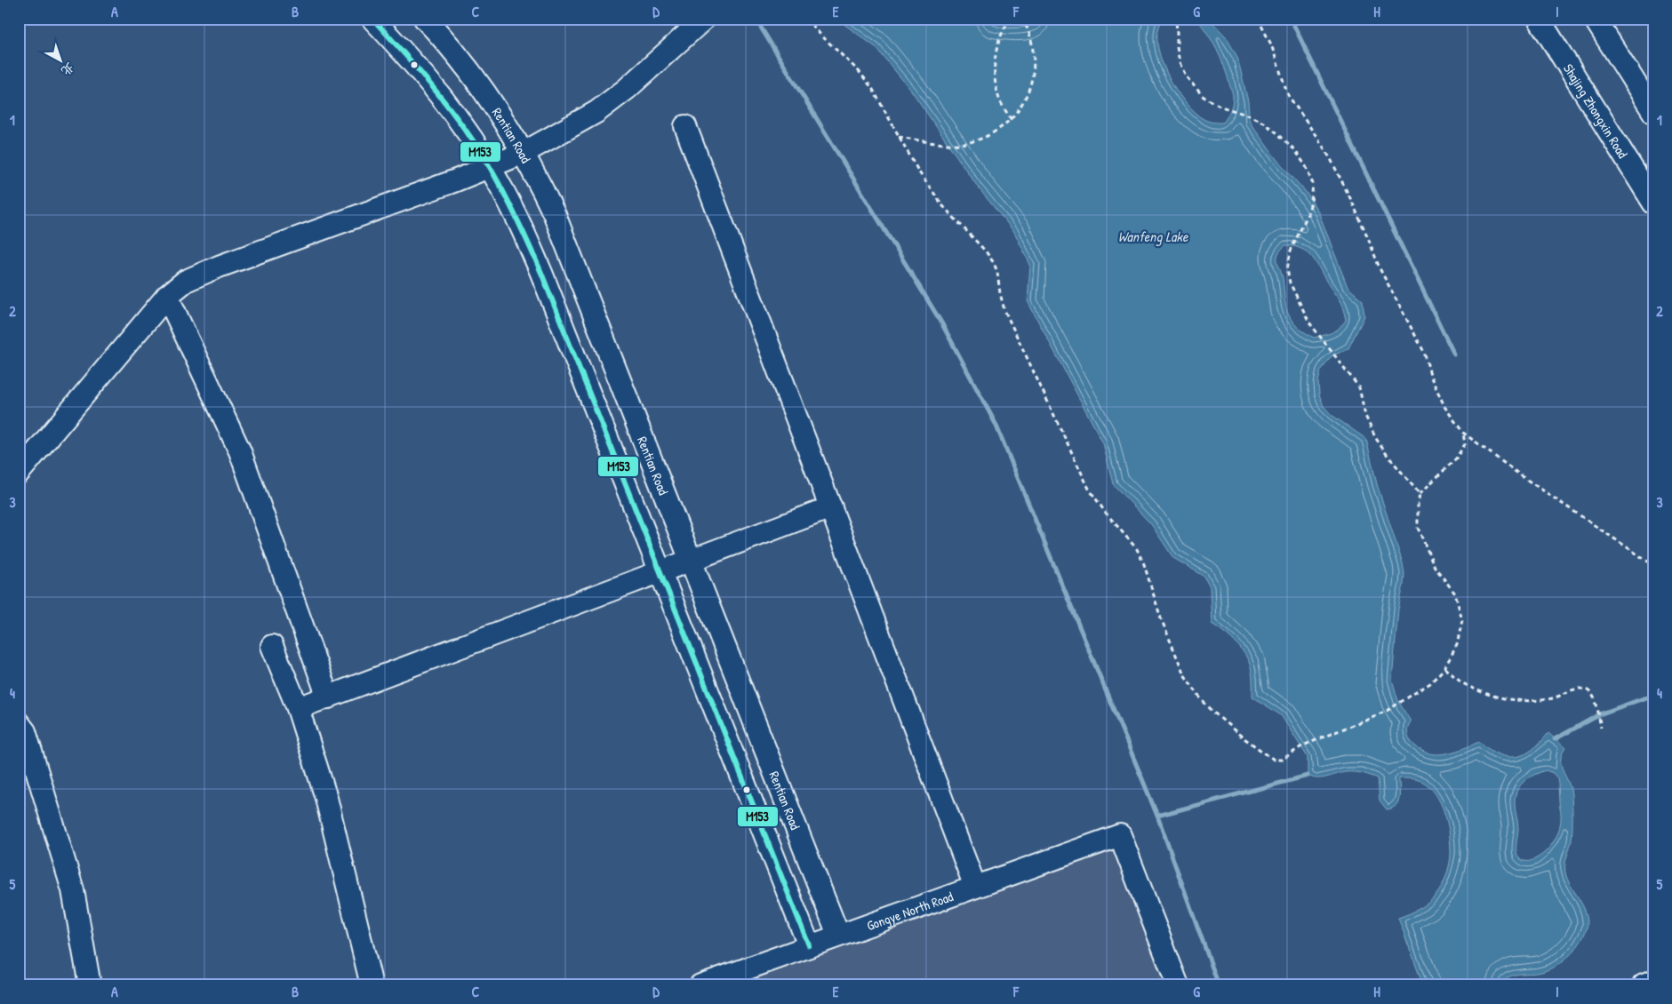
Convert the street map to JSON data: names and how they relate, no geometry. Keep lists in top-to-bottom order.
{
  "streets": {
    "street": ["Shajing Zhongxin Road", "Rentian Road", "Gongye North Road"]
  },
  "crossings": [
    ["Rentian Road", "Gongye North Road"]
  ],
  "water": ["Wanfeng Lake"],
  "lines": ["transit line M153"],
  "north": "bottom right",
  "grid": {
    "columns": [
      "A",
      "B",
      "C",
      "D",
      "E",
      "F",
      "G",
      "H",
      "I"
    ],
    "rows": [
      "1",
      "2",
      "3",
      "4",
      "5"
    ]
  }
}
